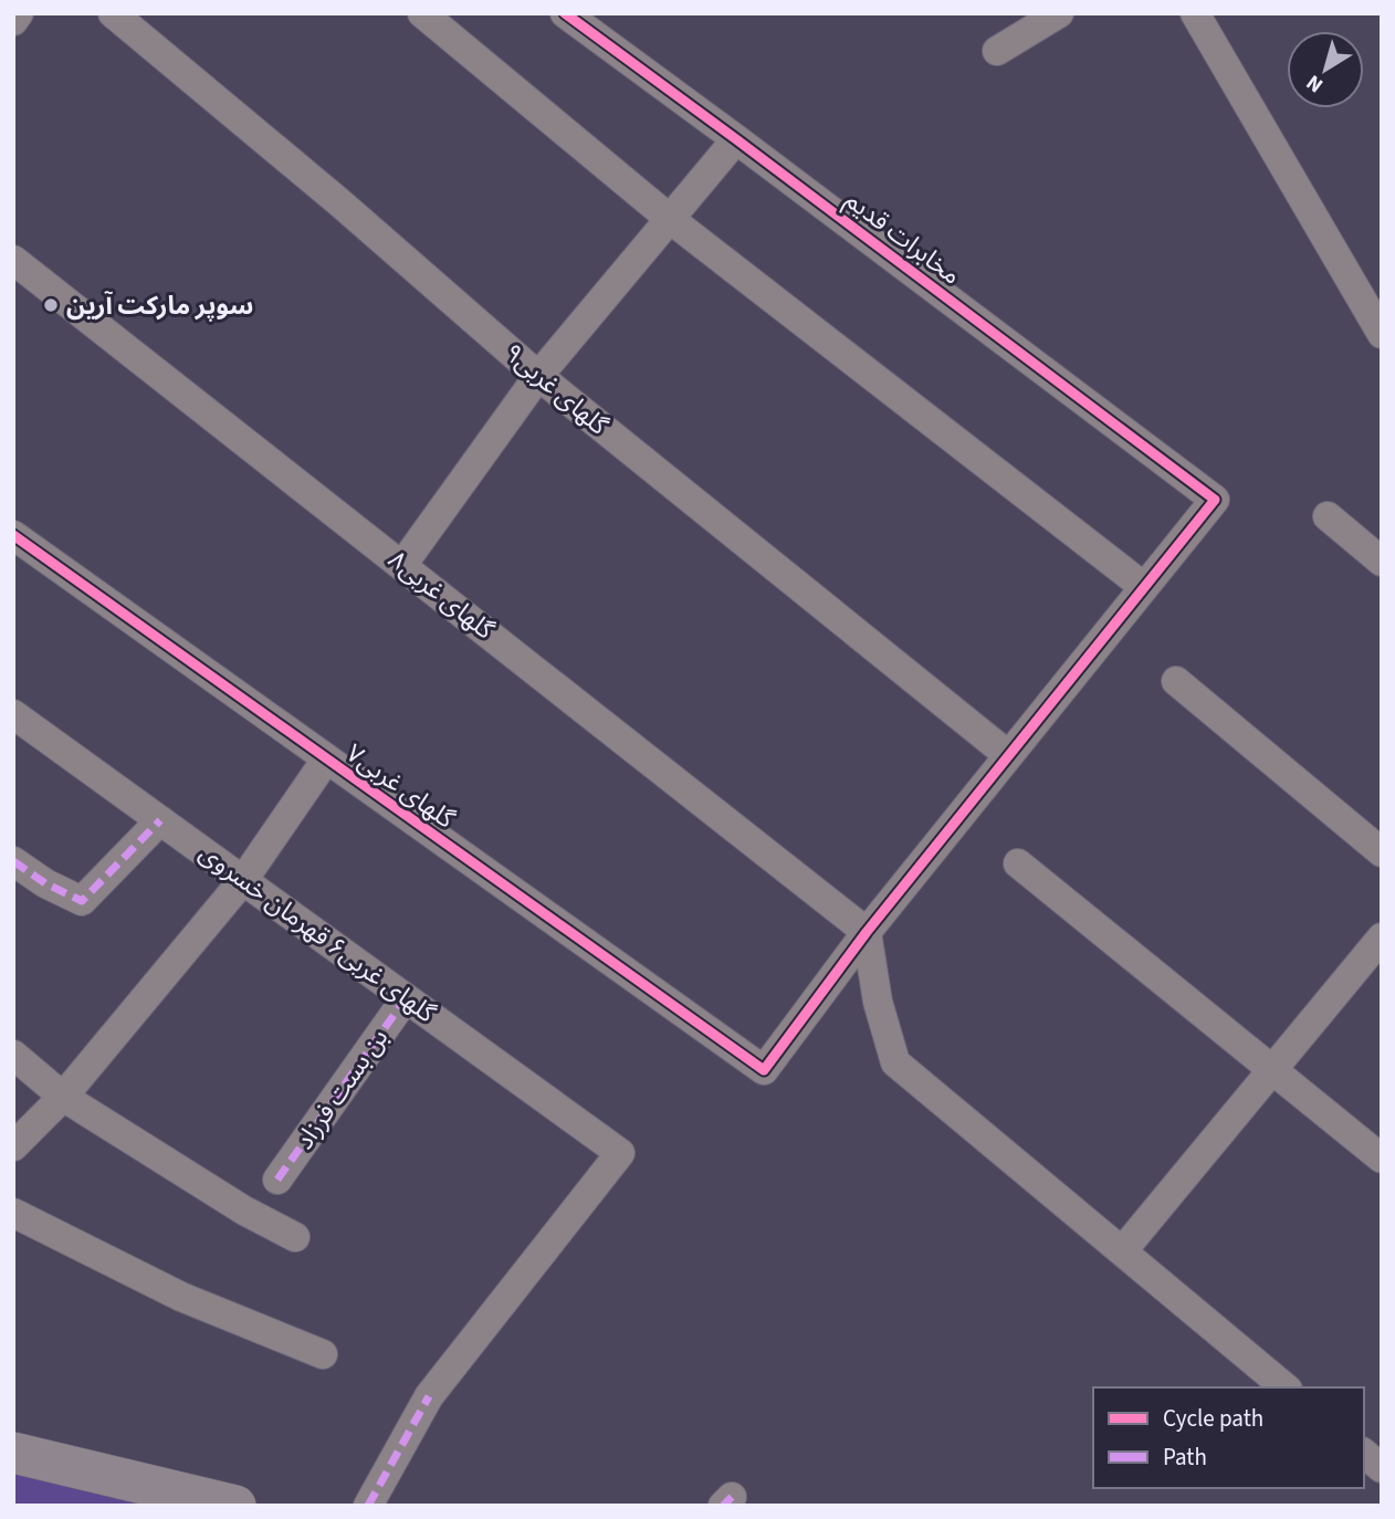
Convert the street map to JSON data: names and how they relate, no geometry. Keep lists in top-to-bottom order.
{
  "streets": {
    "street": [
      "مخابرات قدیم",
      "گلهای غربی۹",
      "گلهای غربی۸",
      "گلهای غربی۷",
      "گلهای غربی۶ قهرمان خسروی",
      "بن بست فرزاد"
    ]
  },
  "crossings": [
    ["گلهای غربی۸", "گلهای غربی۷"],
    ["گلهای غربی۶ قهرمان خسروی", "بن بست فرزاد"]
  ],
  "places": ["سوپر مارکت آرین"],
  "legend": ["Cycle path", "Path"],
  "north": "bottom left"
}
